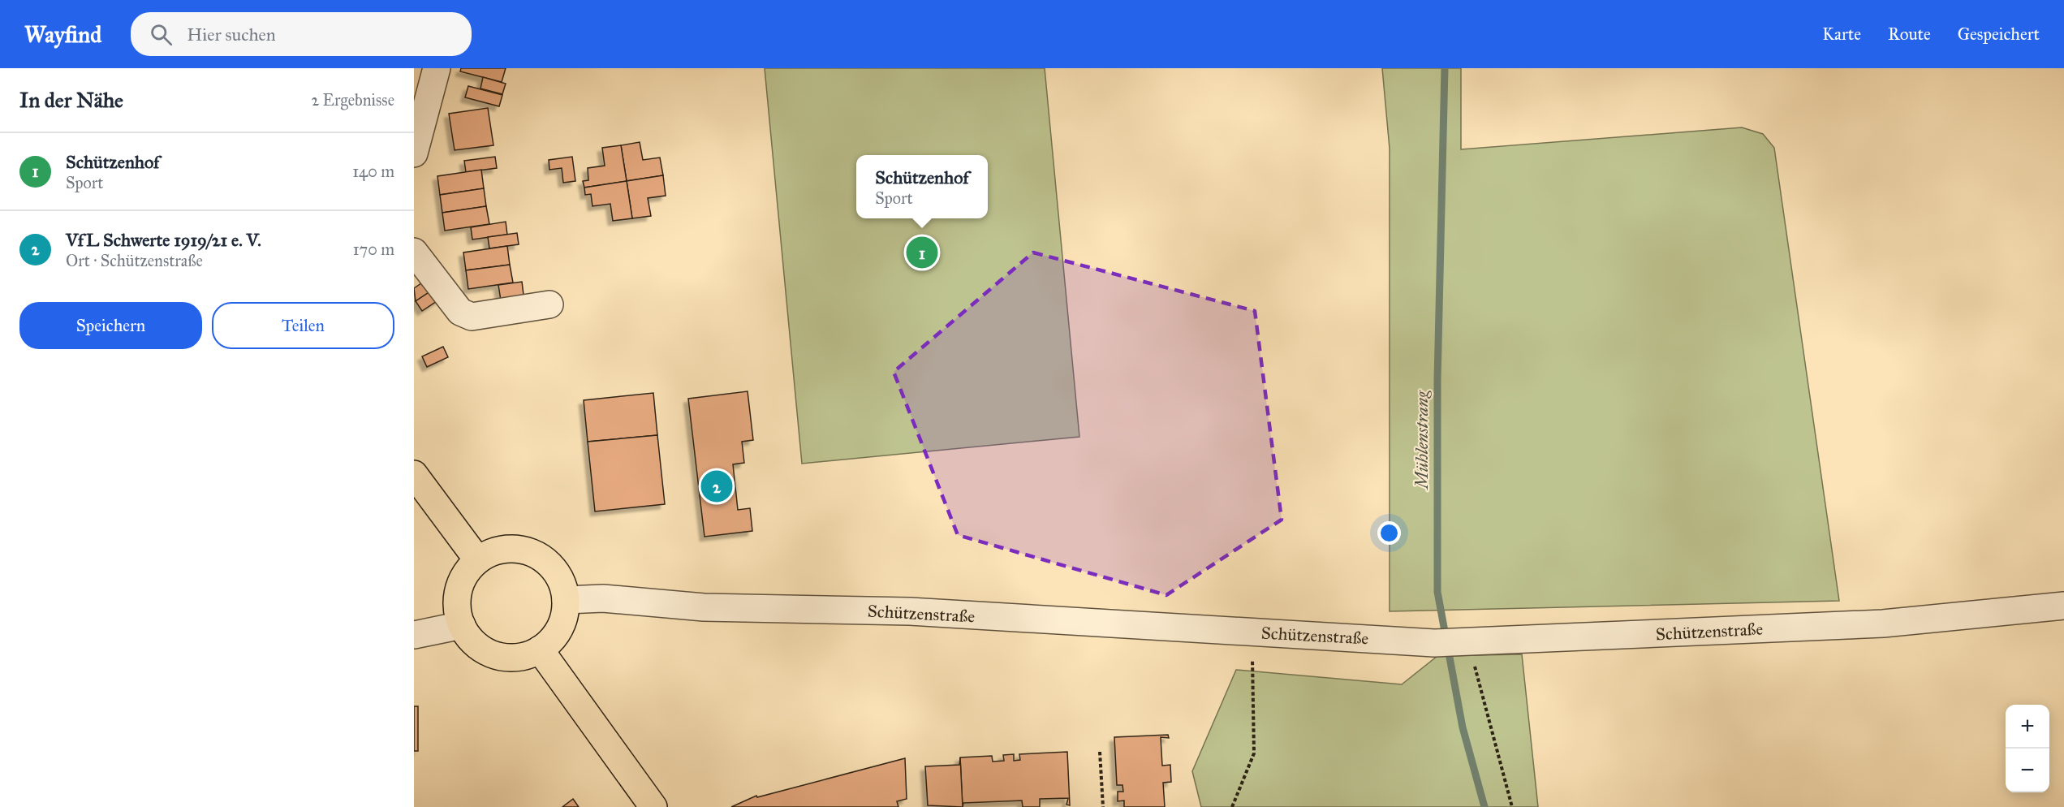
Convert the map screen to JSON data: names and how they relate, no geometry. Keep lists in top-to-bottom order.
{
  "streets": {
    "street": ["Schützenstraße"]
  },
  "water": ["Mühlenstrang"],
  "page": {
    "header": "Wayfind",
    "search": "Hier suchen",
    "nav": ["Karte", "Route", "Gespeichert"],
    "heading": ["In der Nähe", "2 Ergebnisse"],
    "list": [
      {
        "mark": "1",
        "name": "Schützenhof",
        "note": "Sport",
        "value": "140 m"
      },
      {
        "mark": "2",
        "name": "VfL Schwerte 1919/21 e. V.",
        "note": "Ort · Schützenstraße",
        "value": "170 m"
      }
    ],
    "popup": ["Schützenhof", "Sport"],
    "pins": ["1", "2"],
    "buttons": ["Speichern", "Teilen"],
    "map_buttons": ["+", "−"]
  }
}
